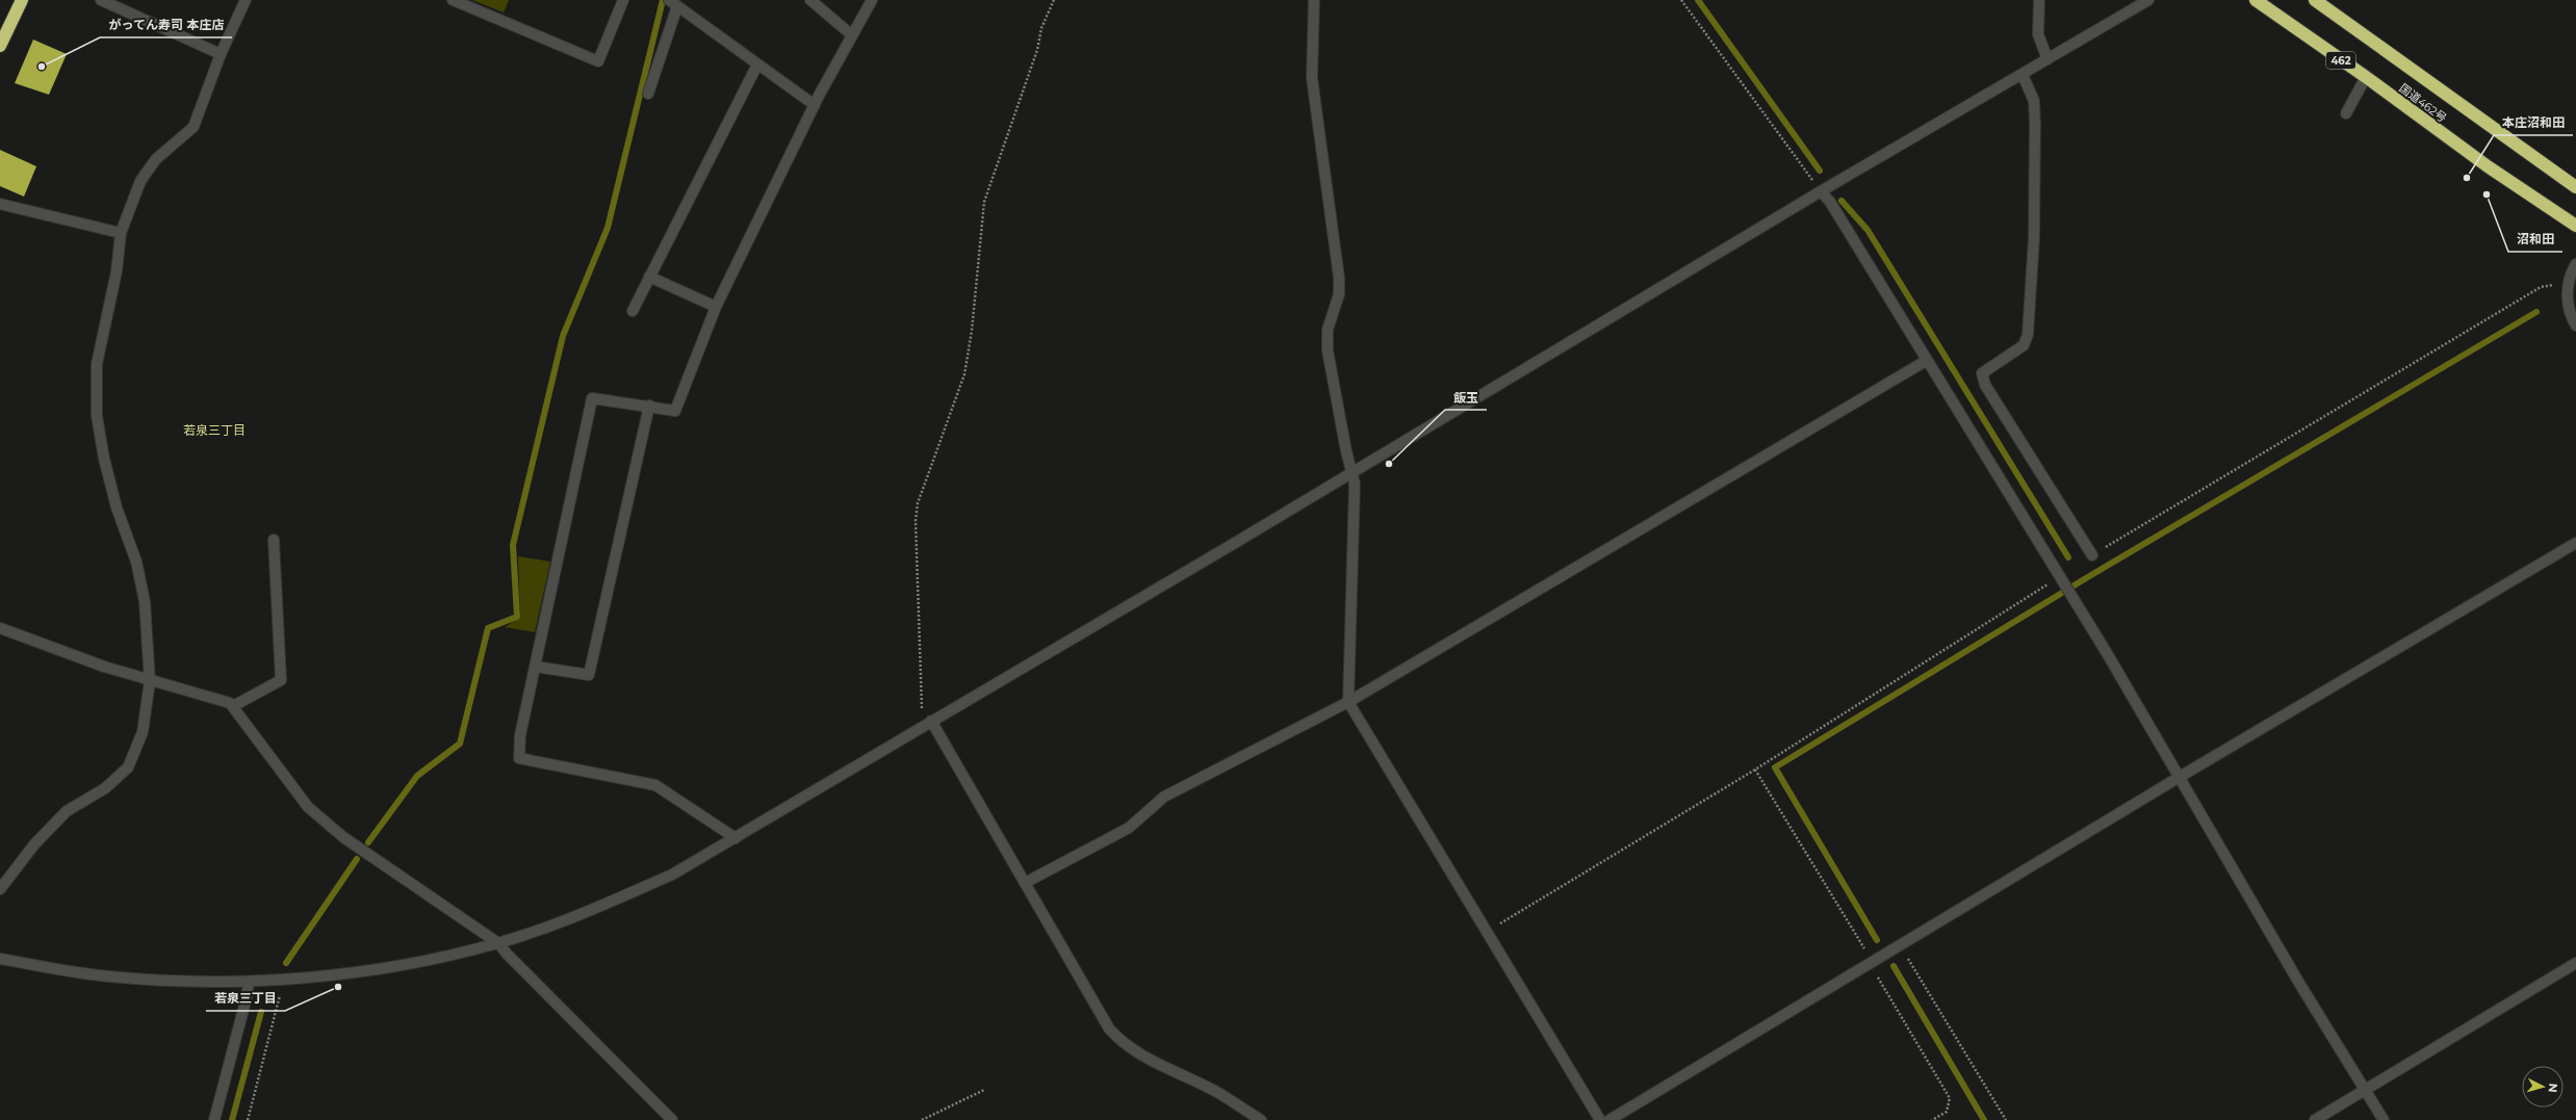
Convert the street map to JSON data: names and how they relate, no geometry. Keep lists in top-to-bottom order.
{
  "streets": {
    "highway": ["462", "国道462号"]
  },
  "districts": ["若泉三丁目"],
  "places": [
    "がってん寿司 本庄店",
    "本庄沼和田",
    "沼和田",
    "飯玉",
    "若泉三丁目"
  ],
  "north": "right"
}
